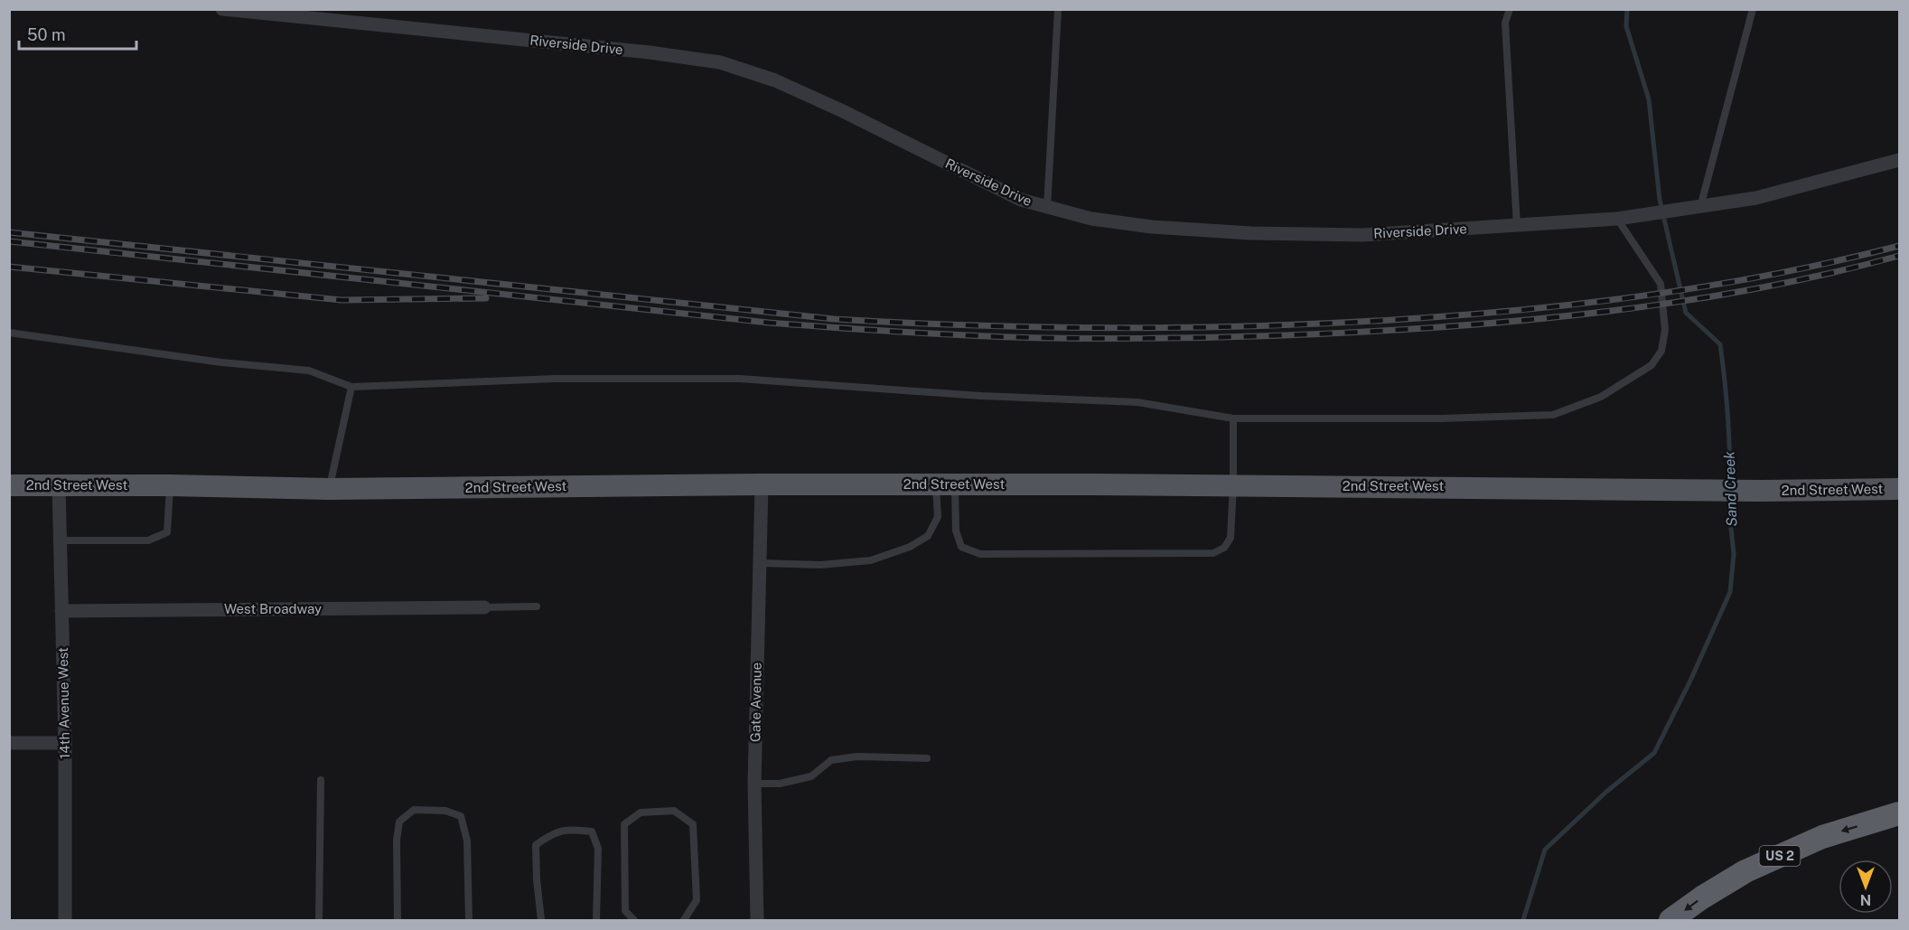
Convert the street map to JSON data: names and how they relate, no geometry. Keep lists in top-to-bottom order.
{
  "streets": {
    "highway": ["US 2"],
    "main road": ["2nd Street West"],
    "street": [
      "Riverside Drive",
      "West Broadway",
      "Gate Avenue",
      "14th Avenue West"
    ]
  },
  "crossings": [
    ["2nd Street West", "Gate Avenue"],
    ["2nd Street West", "14th Avenue West"],
    ["West Broadway", "14th Avenue West"]
  ],
  "water": ["Sand Creek"],
  "scale_bar": "50 m",
  "north": "bottom"
}
